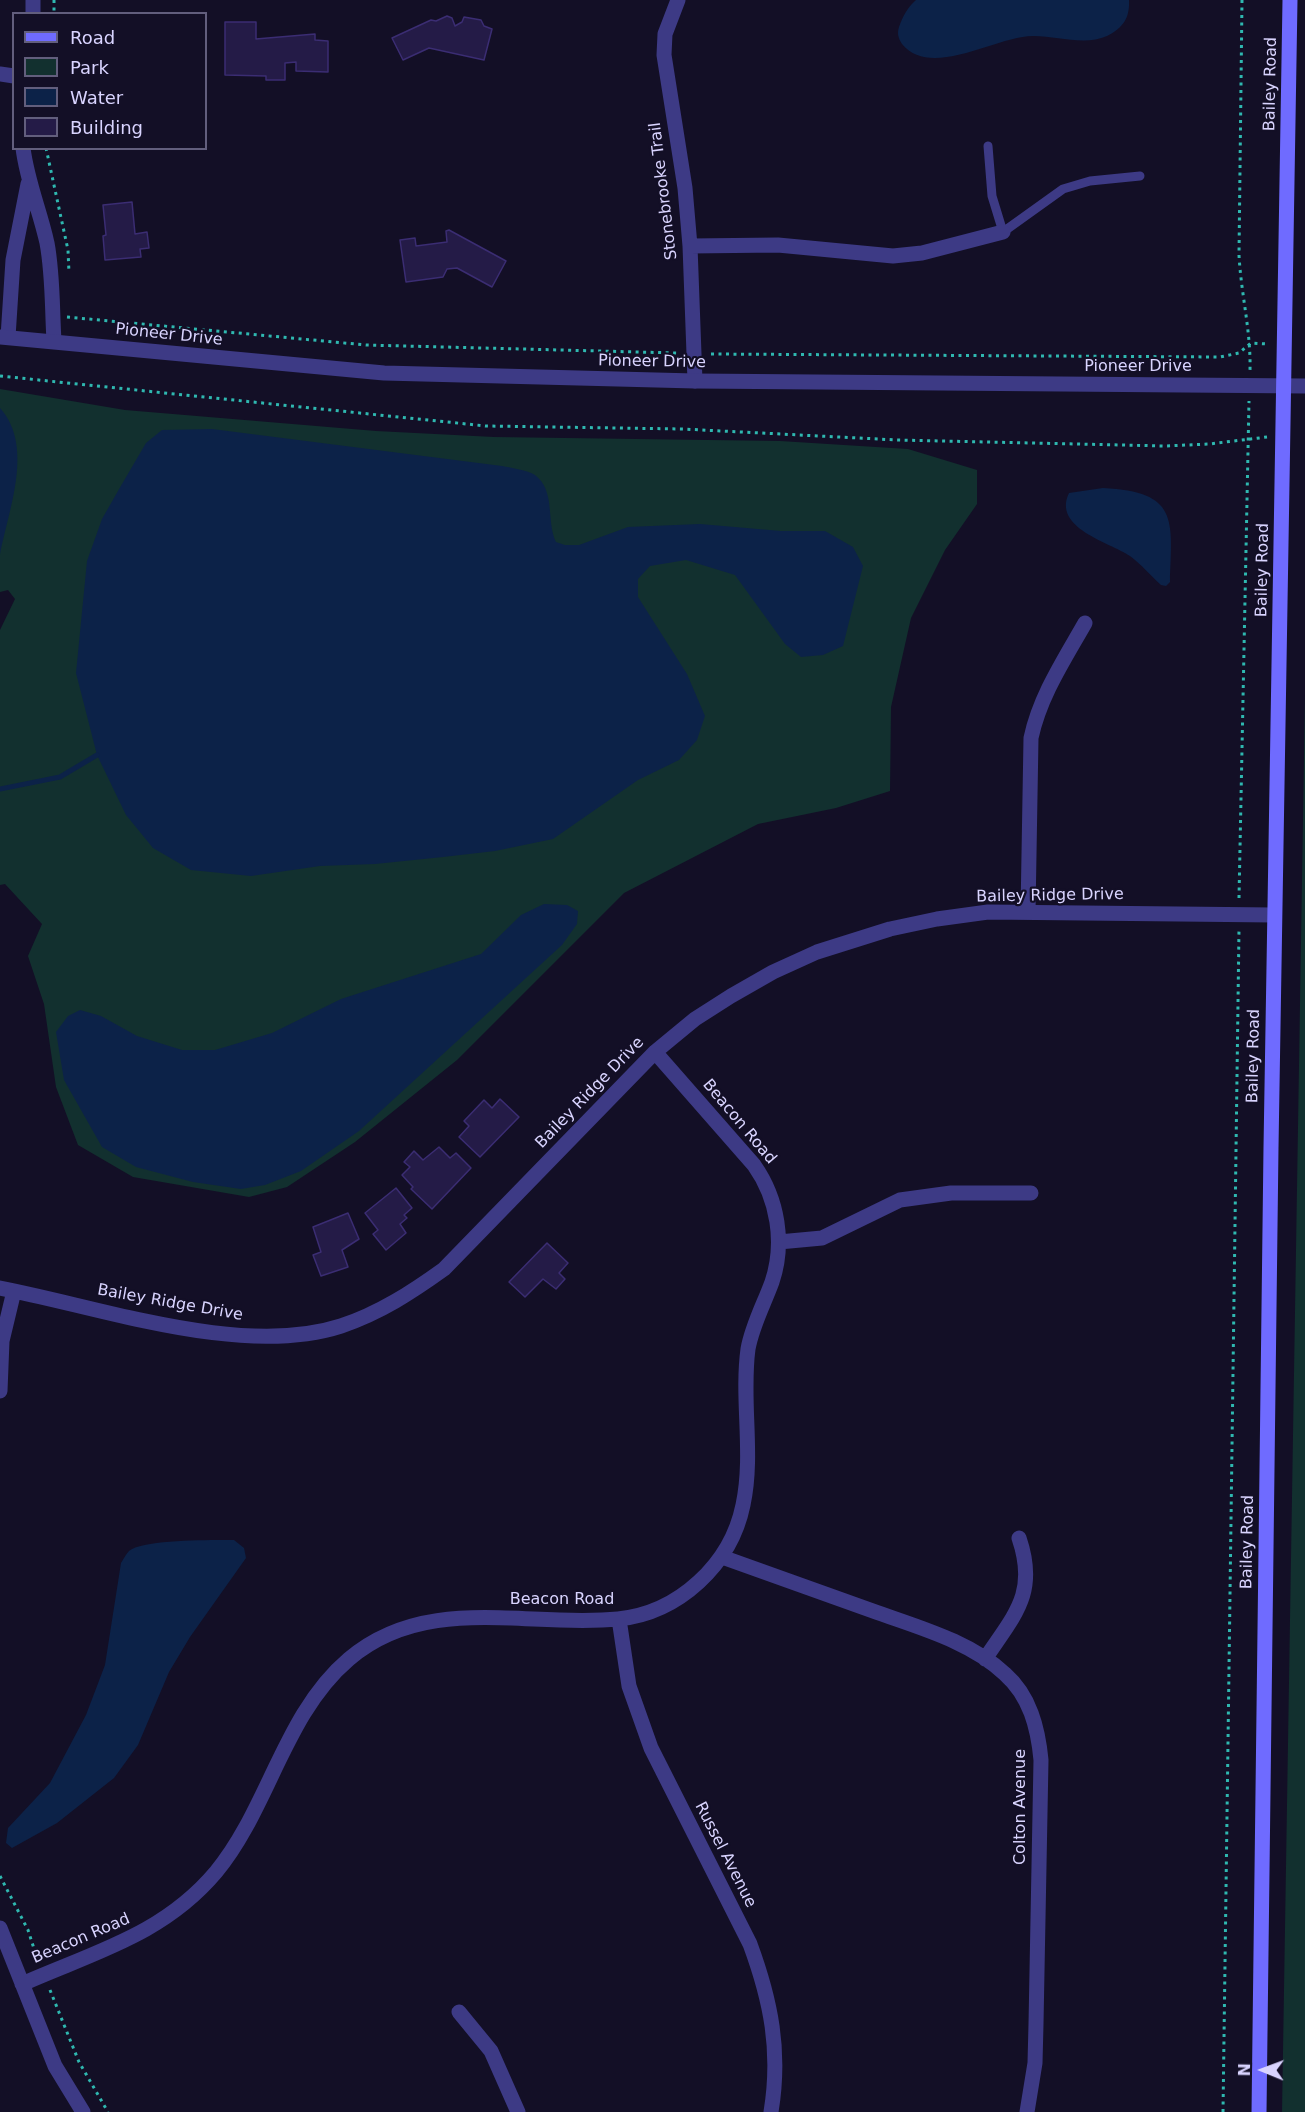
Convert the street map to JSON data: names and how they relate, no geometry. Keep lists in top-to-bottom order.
{
  "streets": {
    "main road": ["Bailey Road"],
    "street": [
      "Stonebrooke Trail",
      "Pioneer Drive",
      "Bailey Ridge Drive",
      "Beacon Road",
      "Colton Avenue",
      "Russel Avenue"
    ]
  },
  "crossings": [
    ["Bailey Road", "Pioneer Drive"],
    ["Bailey Road", "Bailey Ridge Drive"],
    ["Stonebrooke Trail", "Pioneer Drive"],
    ["Bailey Ridge Drive", "Beacon Road"],
    ["Beacon Road", "Colton Avenue"],
    ["Beacon Road", "Russel Avenue"]
  ],
  "legend": [
    "Road",
    "Park",
    "Water",
    "Building"
  ],
  "north": "left"
}
